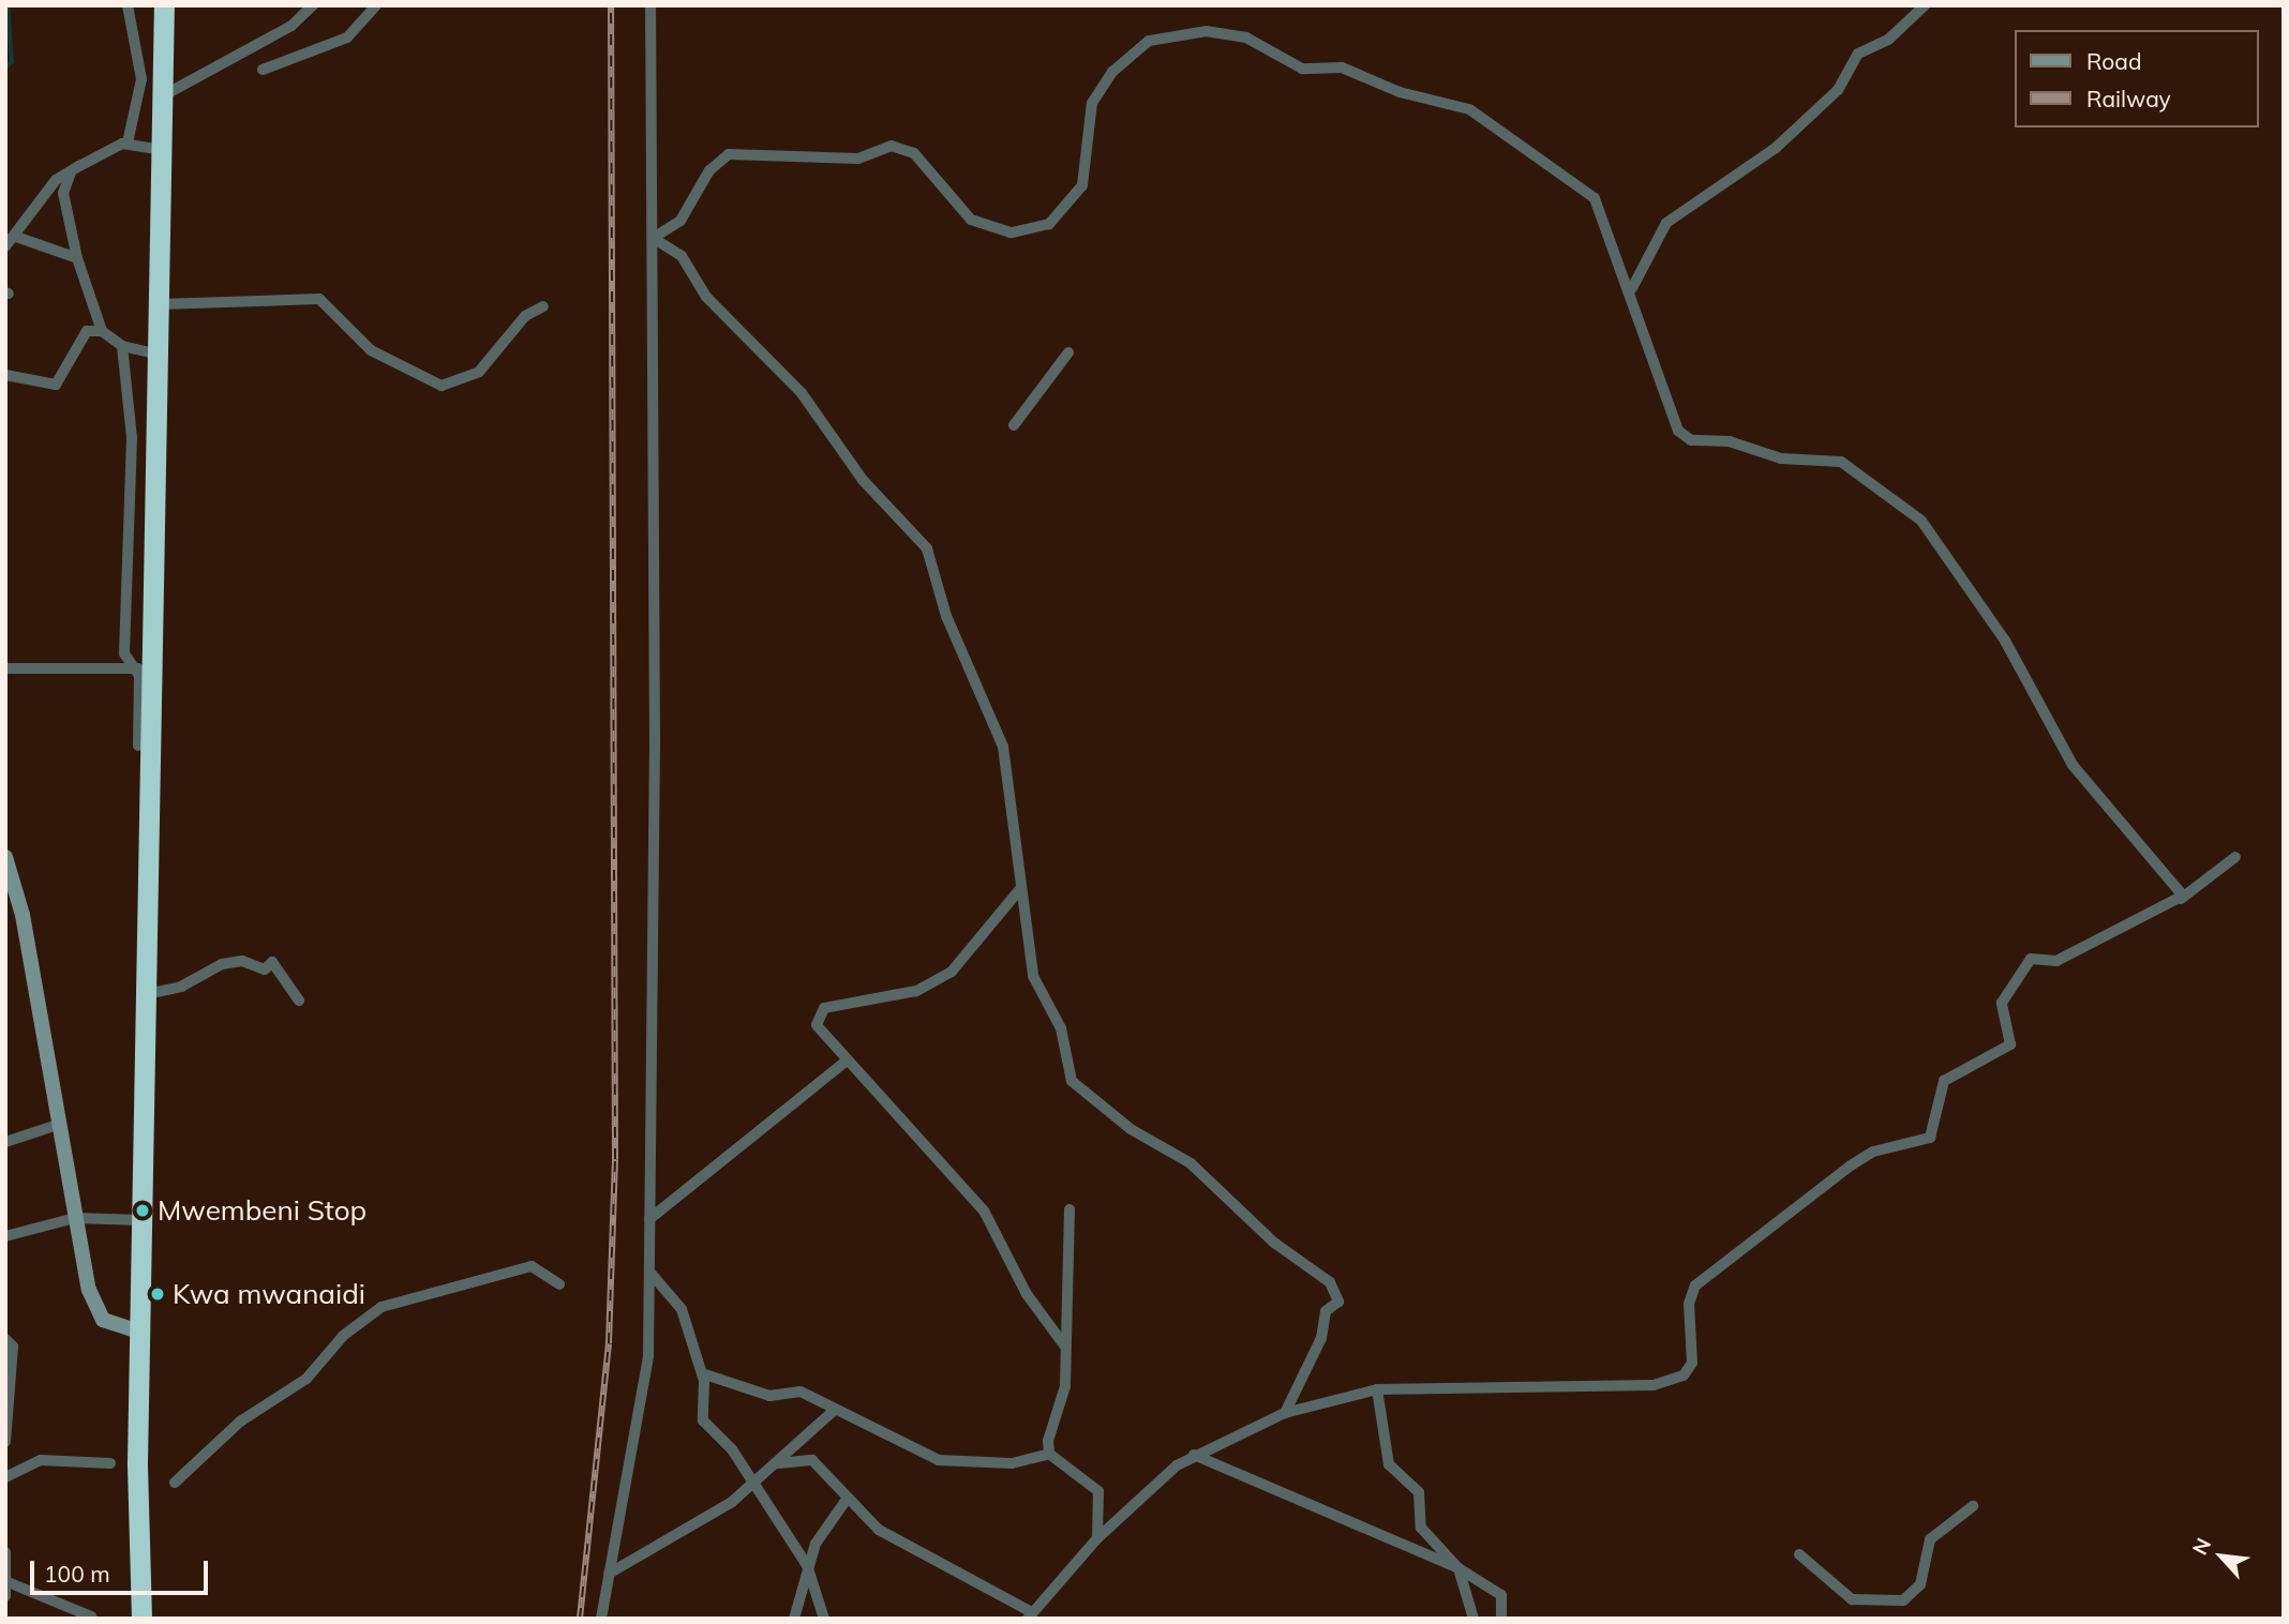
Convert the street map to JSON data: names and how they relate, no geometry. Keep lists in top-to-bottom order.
{
  "places": ["Mwembeni Stop", "Kwa mwanaidi"],
  "legend": ["Road", "Railway"],
  "scale_bar": "100 m",
  "north": "top left"
}
